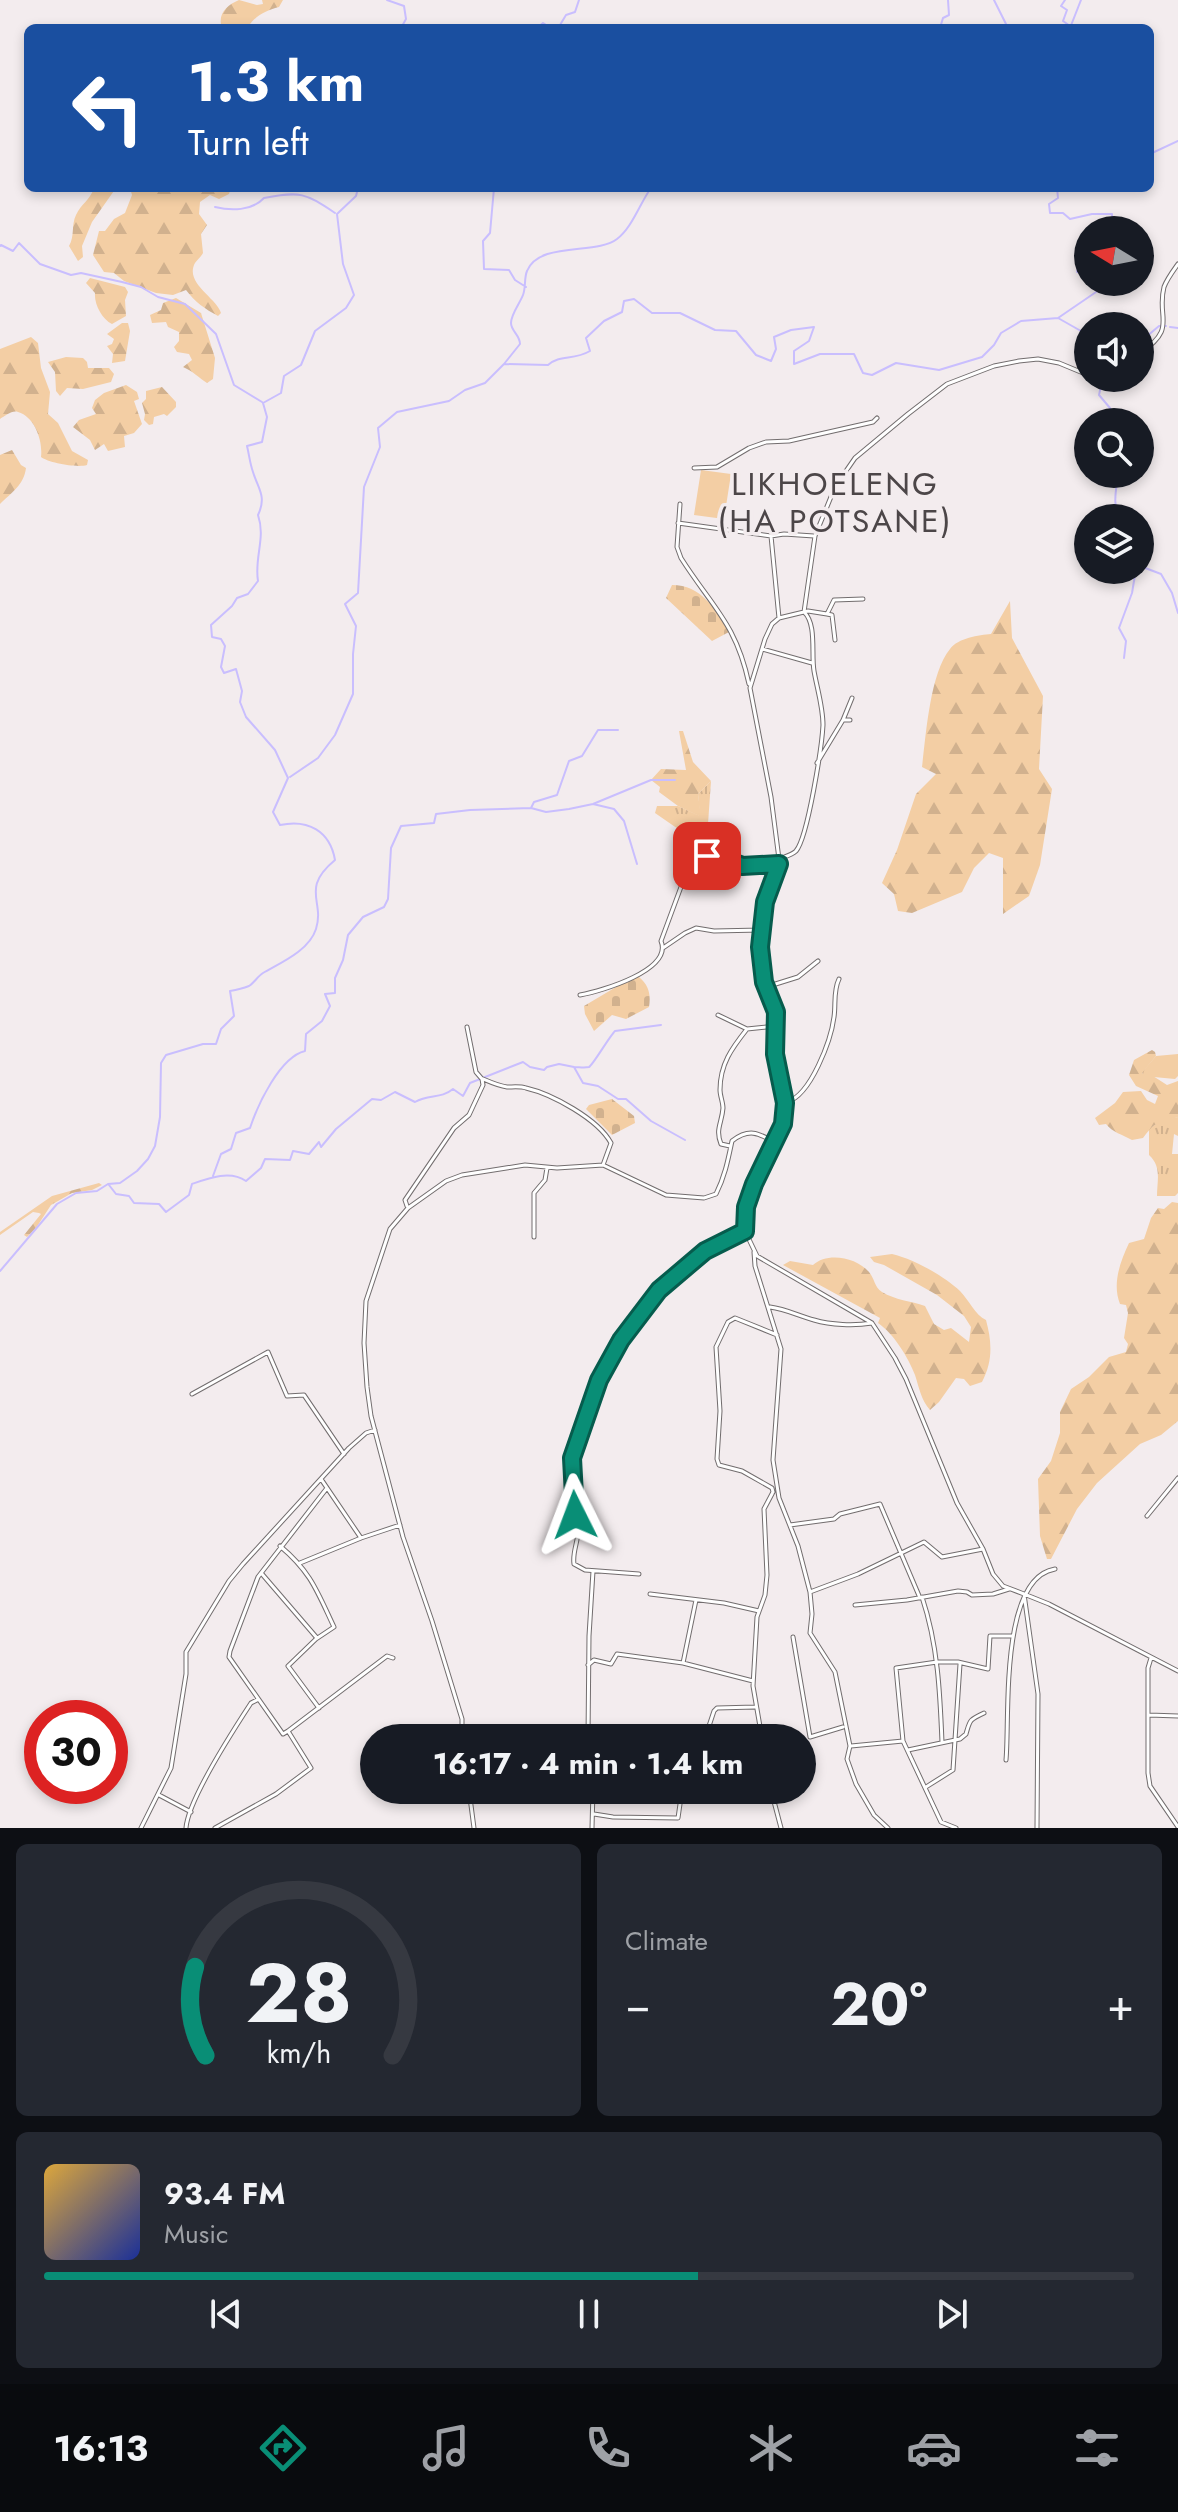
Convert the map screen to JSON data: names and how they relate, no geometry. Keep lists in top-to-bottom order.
{
  "districts": ["LIKHOELENG (HA POTSANE)"],
  "north": "left",
  "page": {
    "turn": ["1.3 km", "Turn left"],
    "limit": "30",
    "trip": "16:17 · 4 min · 1.4 km",
    "tile": "Climate",
    "heat": ["−", "20°", "+"],
    "song": ["93.4 FM", "Music"],
    "tabs": "16:13",
    "gauge": ["28", "km/h"]
  }
}
